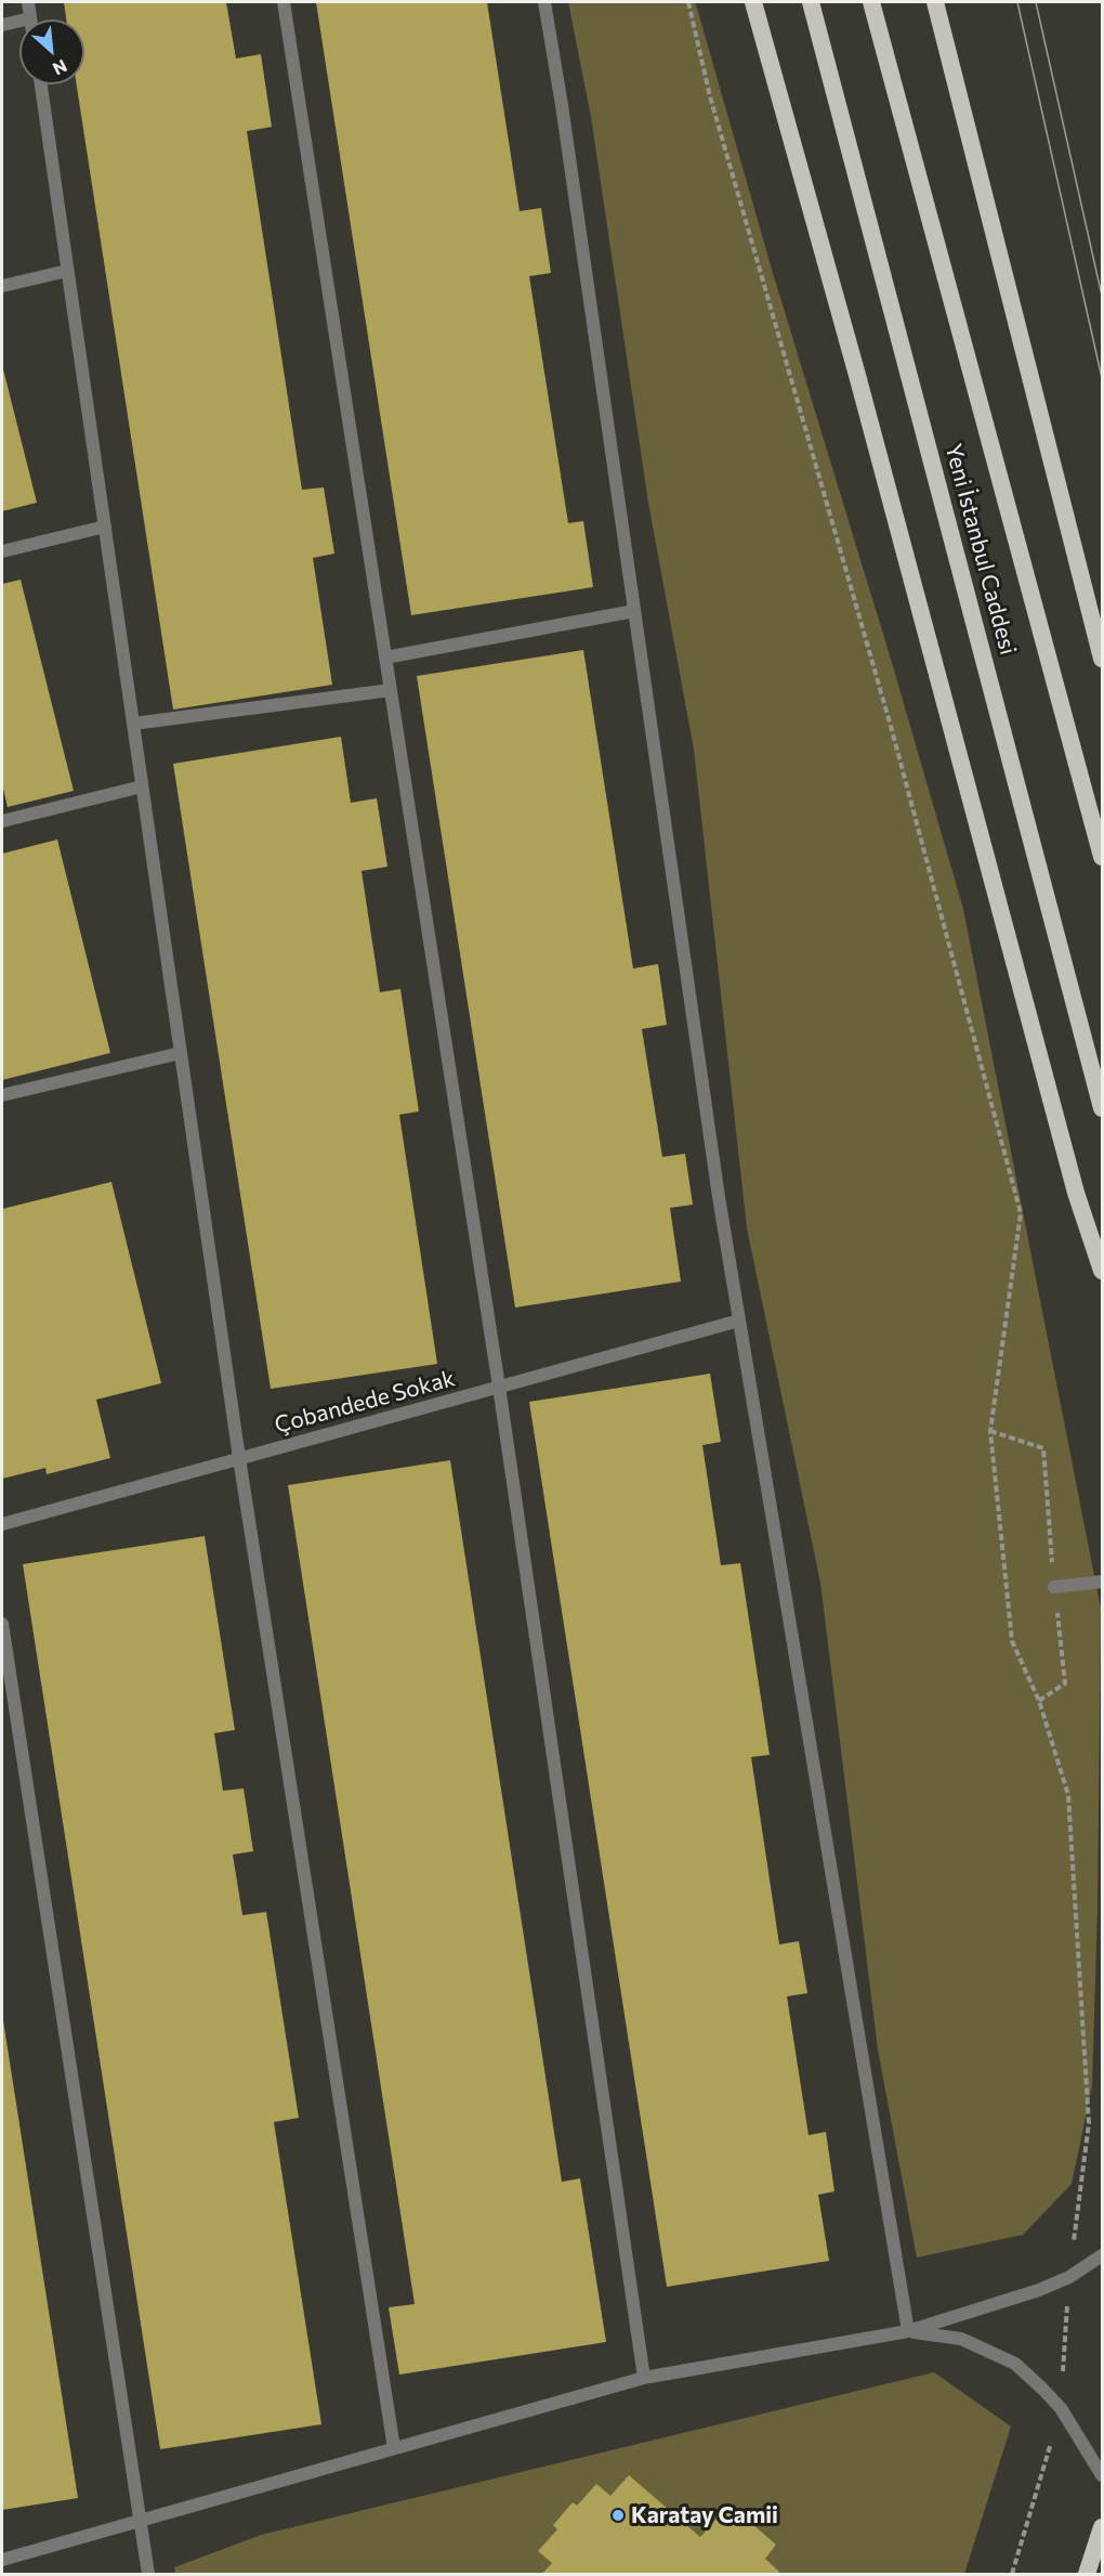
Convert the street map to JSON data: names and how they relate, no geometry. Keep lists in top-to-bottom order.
{
  "streets": {
    "highway": ["Yeni İstanbul Caddesi"],
    "street": ["Çobandede Sokak"]
  },
  "places": ["Karatay Camii"],
  "north": "bottom right"
}
